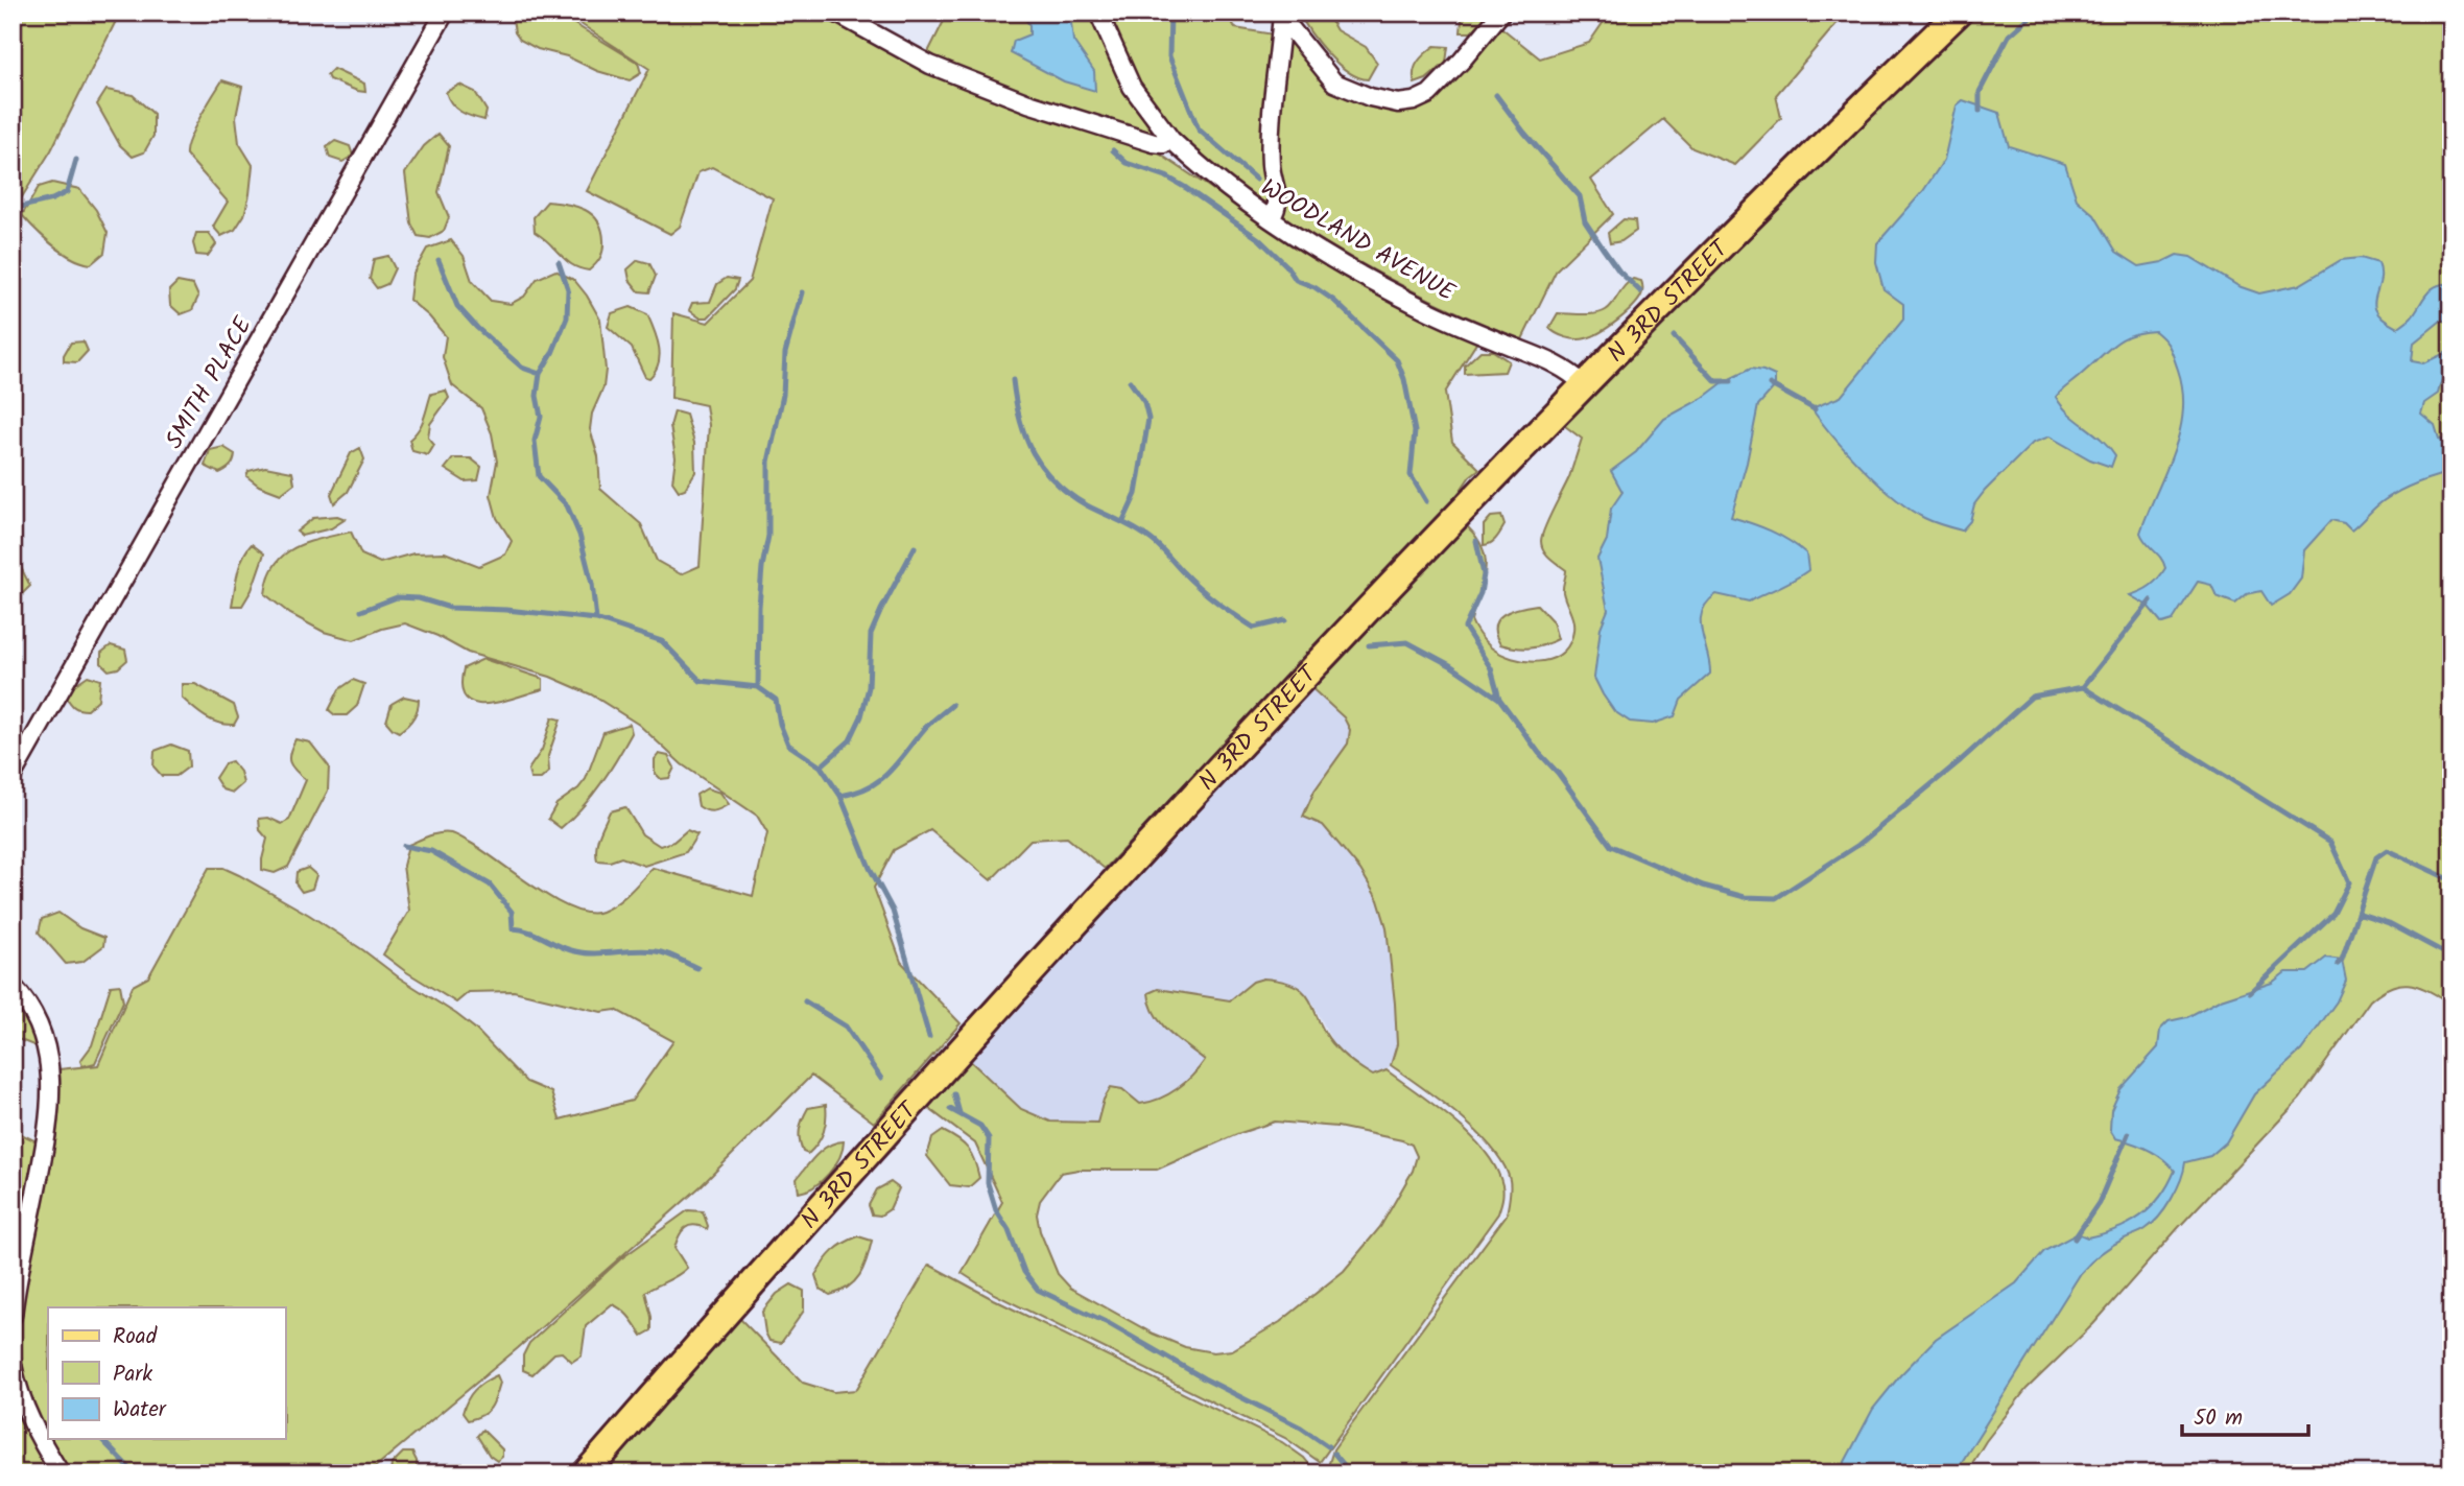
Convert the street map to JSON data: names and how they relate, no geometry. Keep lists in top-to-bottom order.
{
  "streets": {
    "main road": ["N 3RD STREET"],
    "street": ["WOODLAND AVENUE", "SMITH PLACE"]
  },
  "crossings": [
    ["WOODLAND AVENUE", "N 3RD STREET"]
  ],
  "legend": ["Road", "Park", "Water"],
  "scale_bar": "50 m"
}
